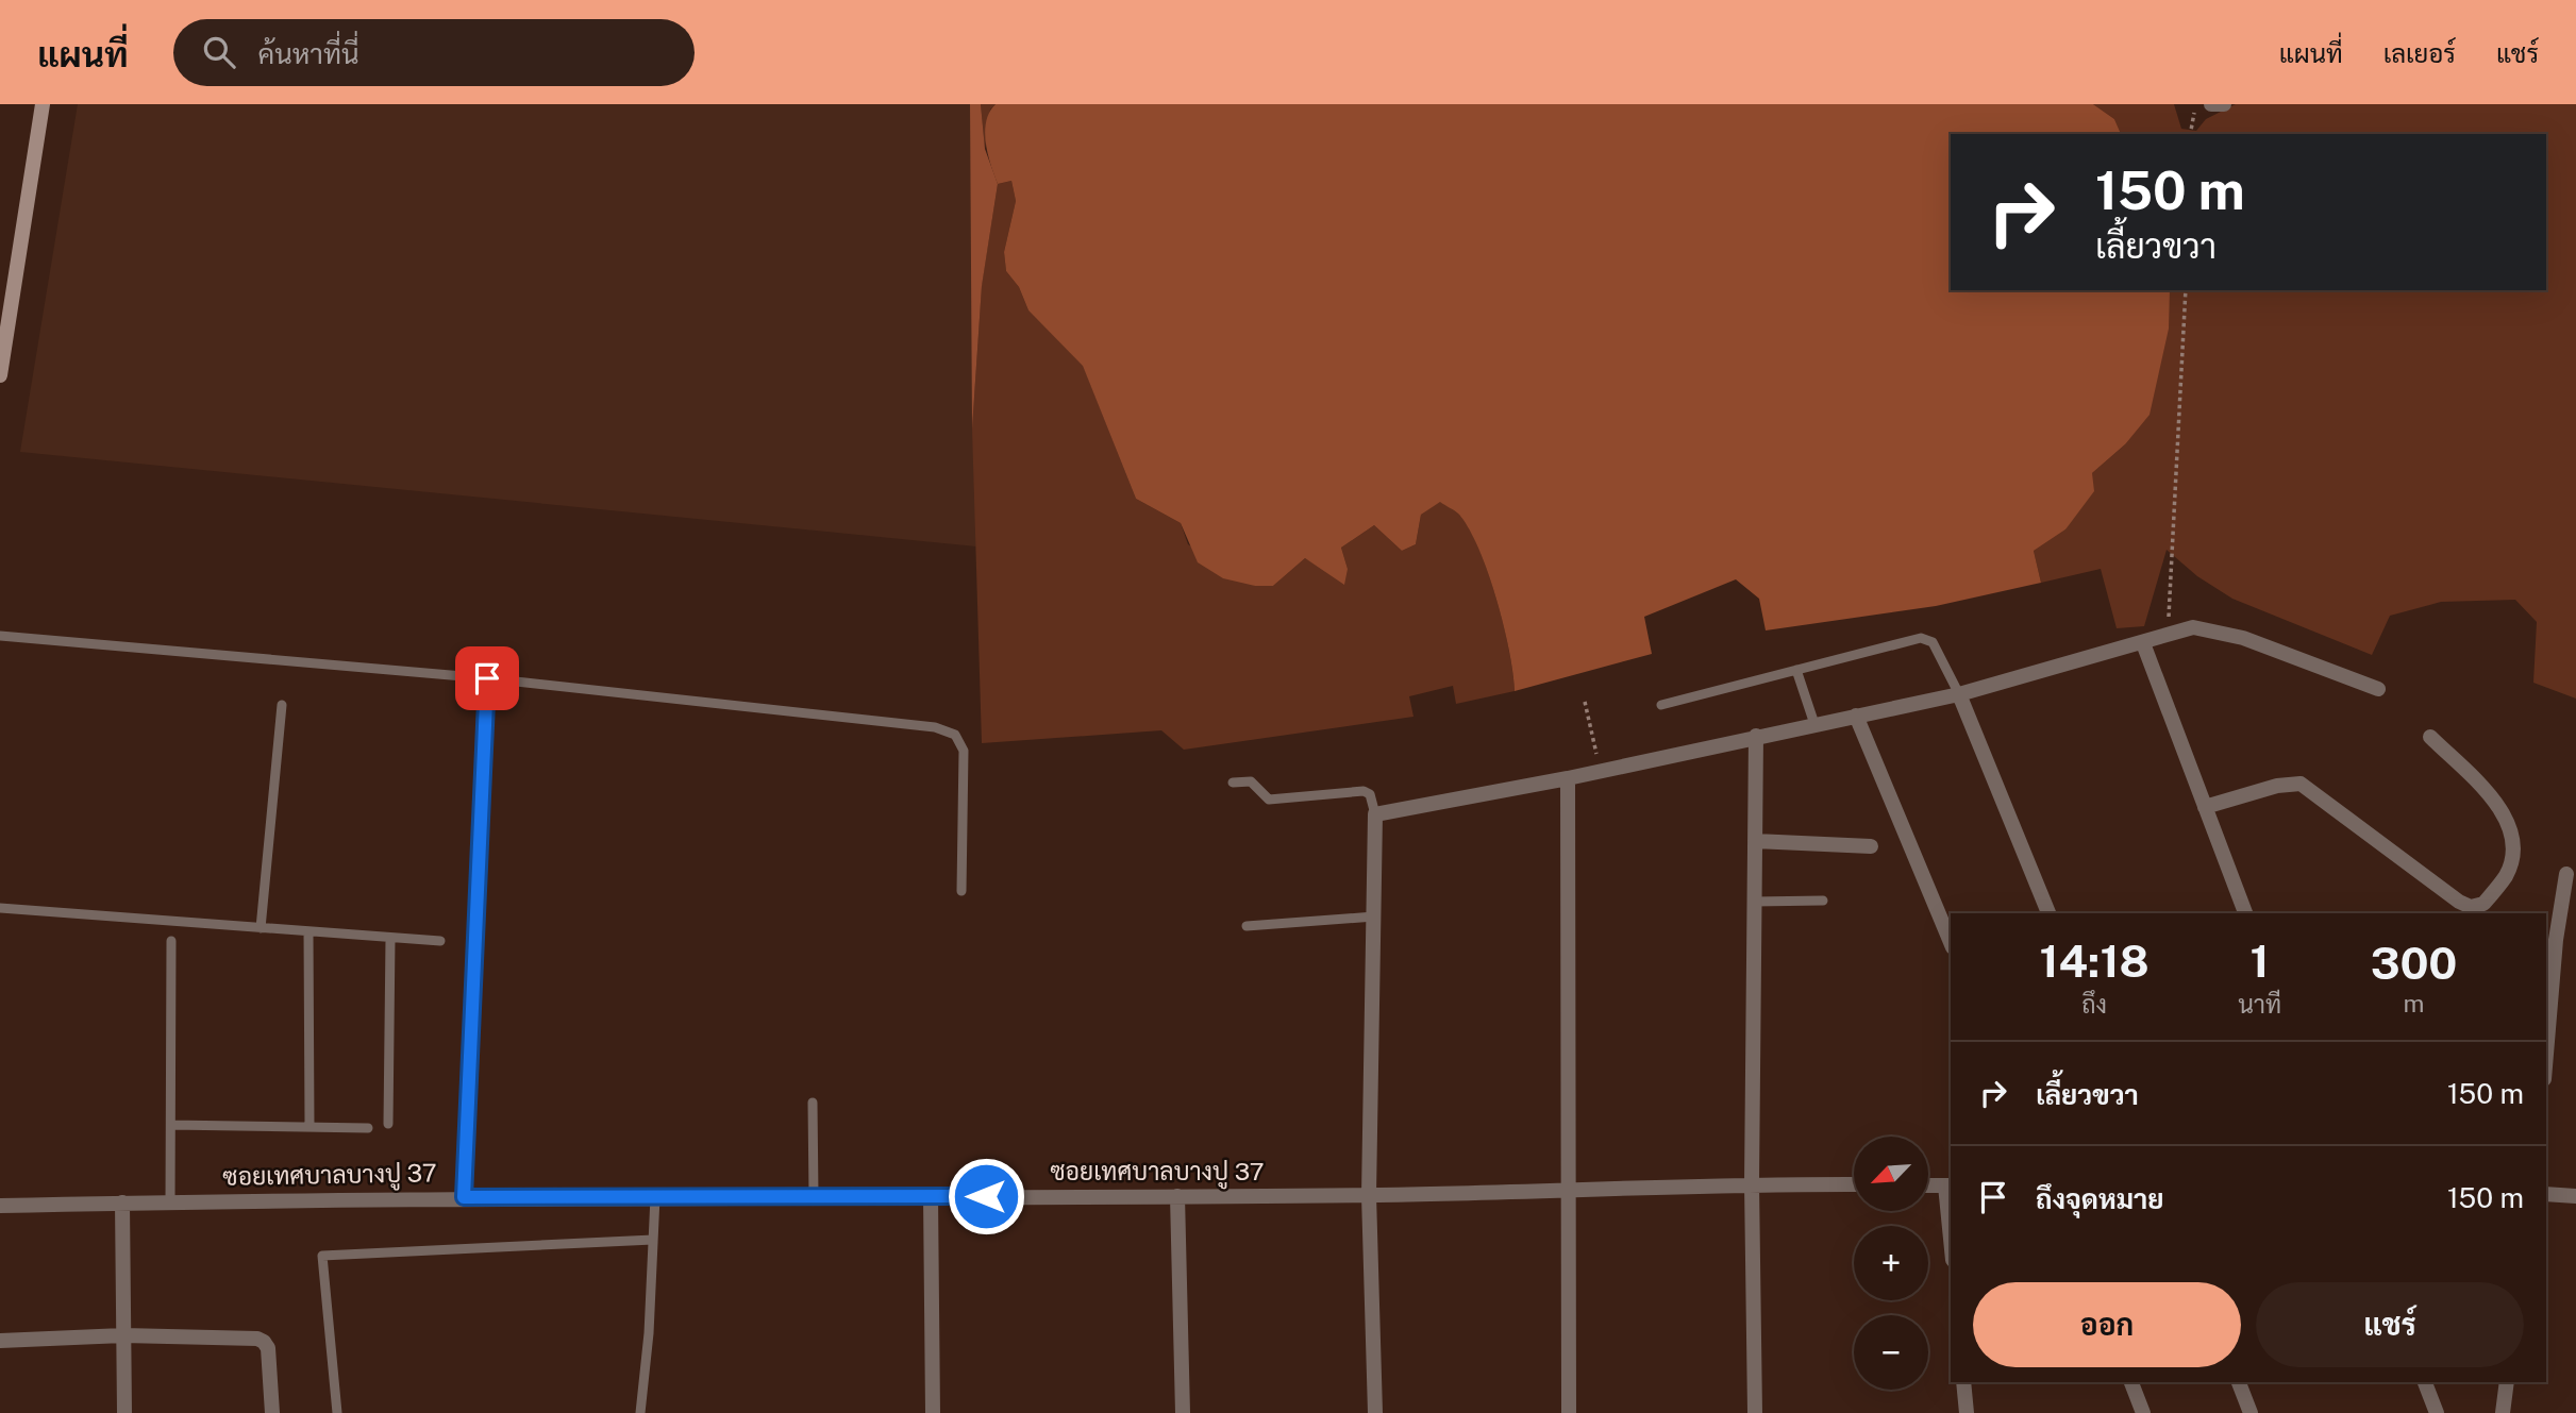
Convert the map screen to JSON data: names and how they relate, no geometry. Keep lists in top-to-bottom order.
{
  "streets": {
    "street": ["ซอยเทศบาลบางปู 37"]
  },
  "north": "bottom left",
  "page": {
    "header": "แผนที่",
    "search": "ค้นหาที่นี่",
    "nav": ["แผนที่", "เลเยอร์", "แชร์"],
    "turn": ["150 m", "เลี้ยวขวา"],
    "eta": [
      "14:18",
      "ถึง",
      "1",
      "นาที",
      "300",
      "m"
    ],
    "list": [
      {
        "name": "เลี้ยวขวา",
        "value": "150 m"
      },
      {
        "name": "ถึงจุดหมาย",
        "value": "150 m"
      }
    ],
    "map_buttons": ["+", "−"],
    "buttons": ["ออก", "แชร์"]
  }
}
